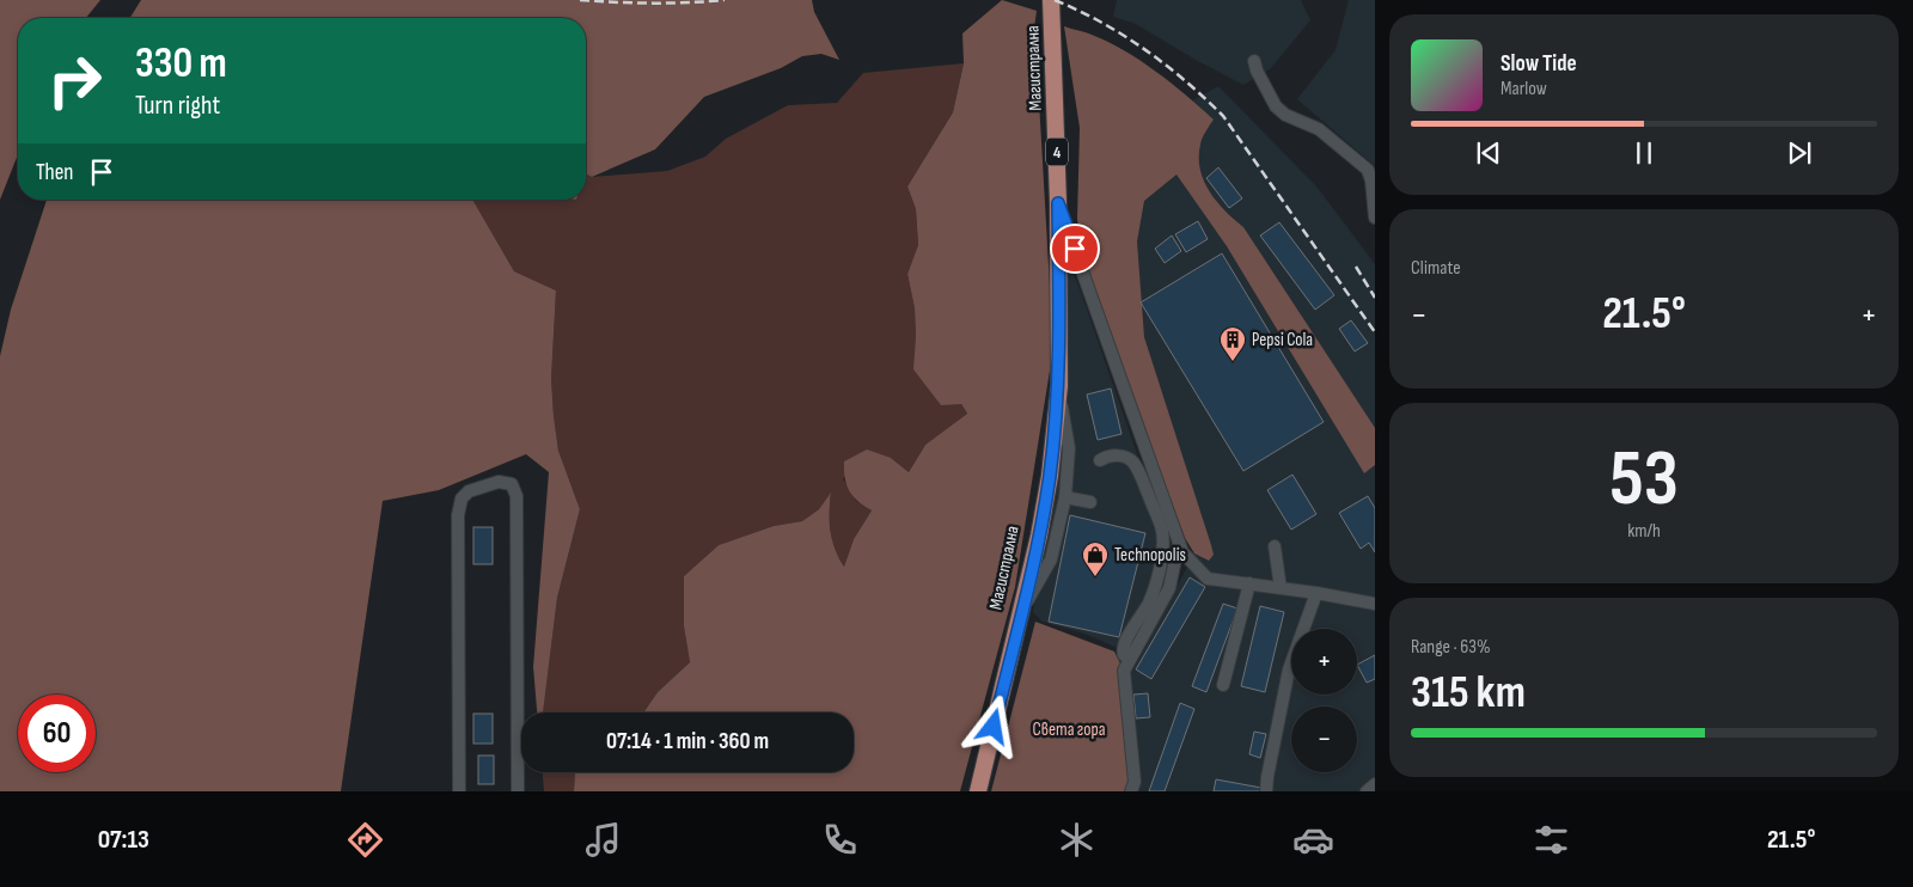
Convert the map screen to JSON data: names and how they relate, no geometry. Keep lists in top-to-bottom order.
{
  "streets": {
    "main road": ["Магистрална", "4"]
  },
  "parks": ["Света гора"],
  "places": {
    "building": ["Pepsi Cola"],
    "shop": ["Technopolis"]
  },
  "page": {
    "turn": ["330 m", "Turn right"],
    "song": ["Slow Tide", "Marlow"],
    "then": "Then",
    "tile": [
      "Climate",
      ["53", "km/h"],
      ["Range · 63%", "315 km"]
    ],
    "heat": ["−", "21.5°", "+"],
    "map_buttons": ["+", "−"],
    "limit": "60",
    "trip": "07:14 · 1 min · 360 m",
    "tabs": ["07:13", "21.5°"]
  }
}
